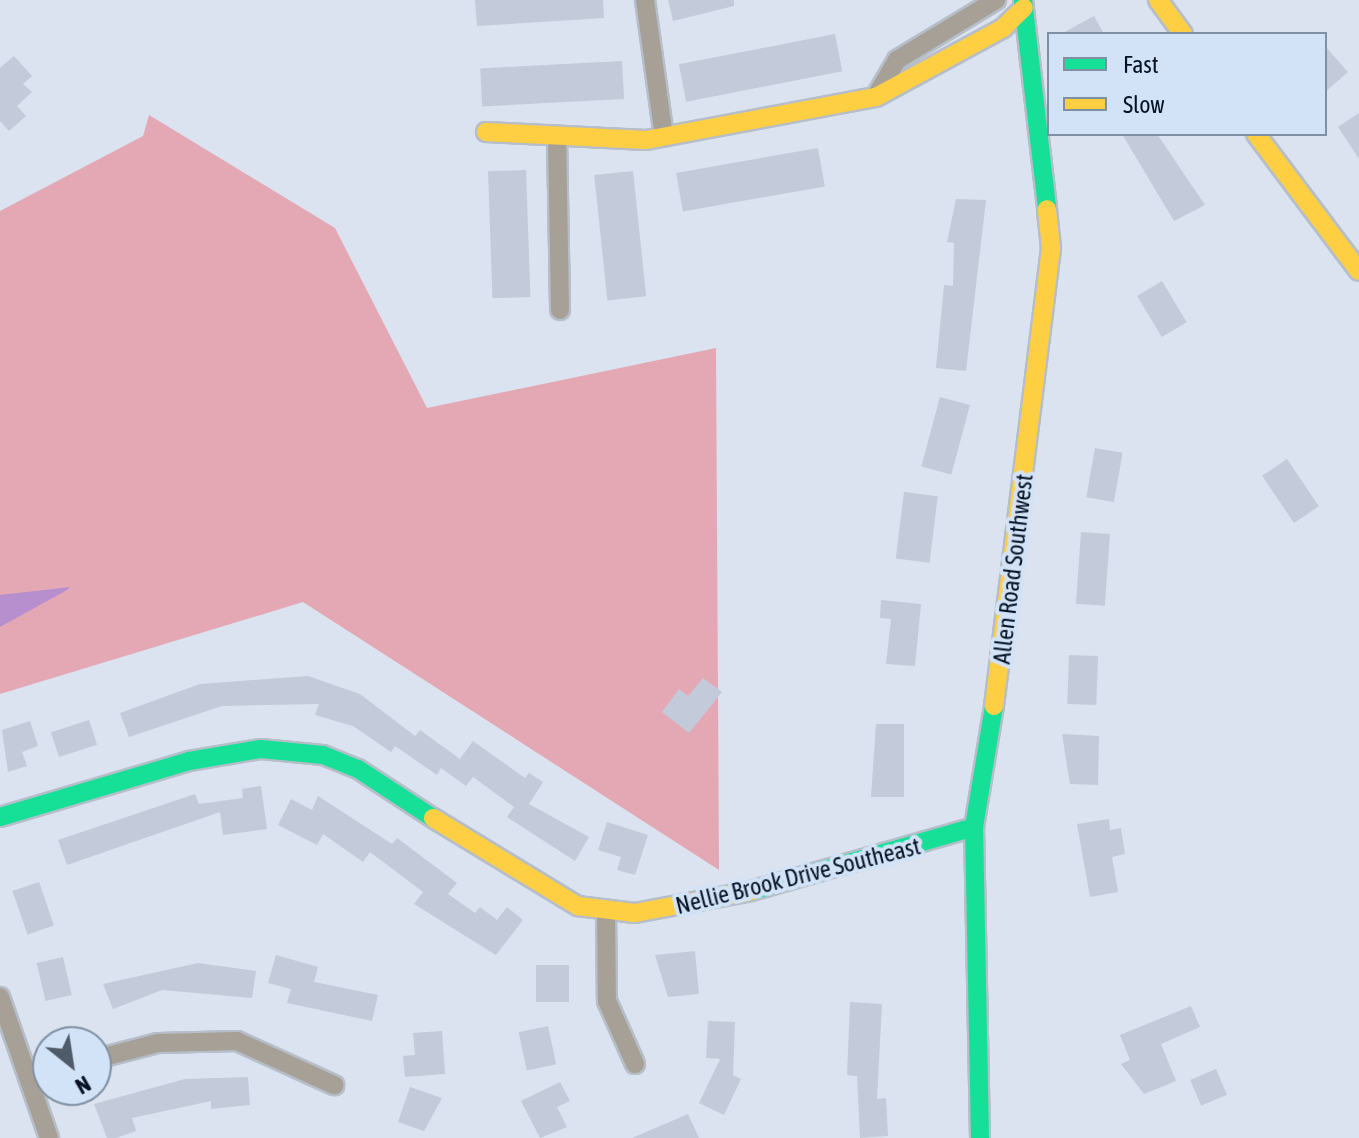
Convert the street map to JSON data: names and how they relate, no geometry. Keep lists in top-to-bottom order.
{
  "streets": {
    "street": ["Allen Road Southwest", "Nellie Brook Drive Southeast"]
  },
  "crossings": [
    ["Allen Road Southwest", "Nellie Brook Drive Southeast"]
  ],
  "legend": ["Fast", "Slow"],
  "north": "bottom right"
}
